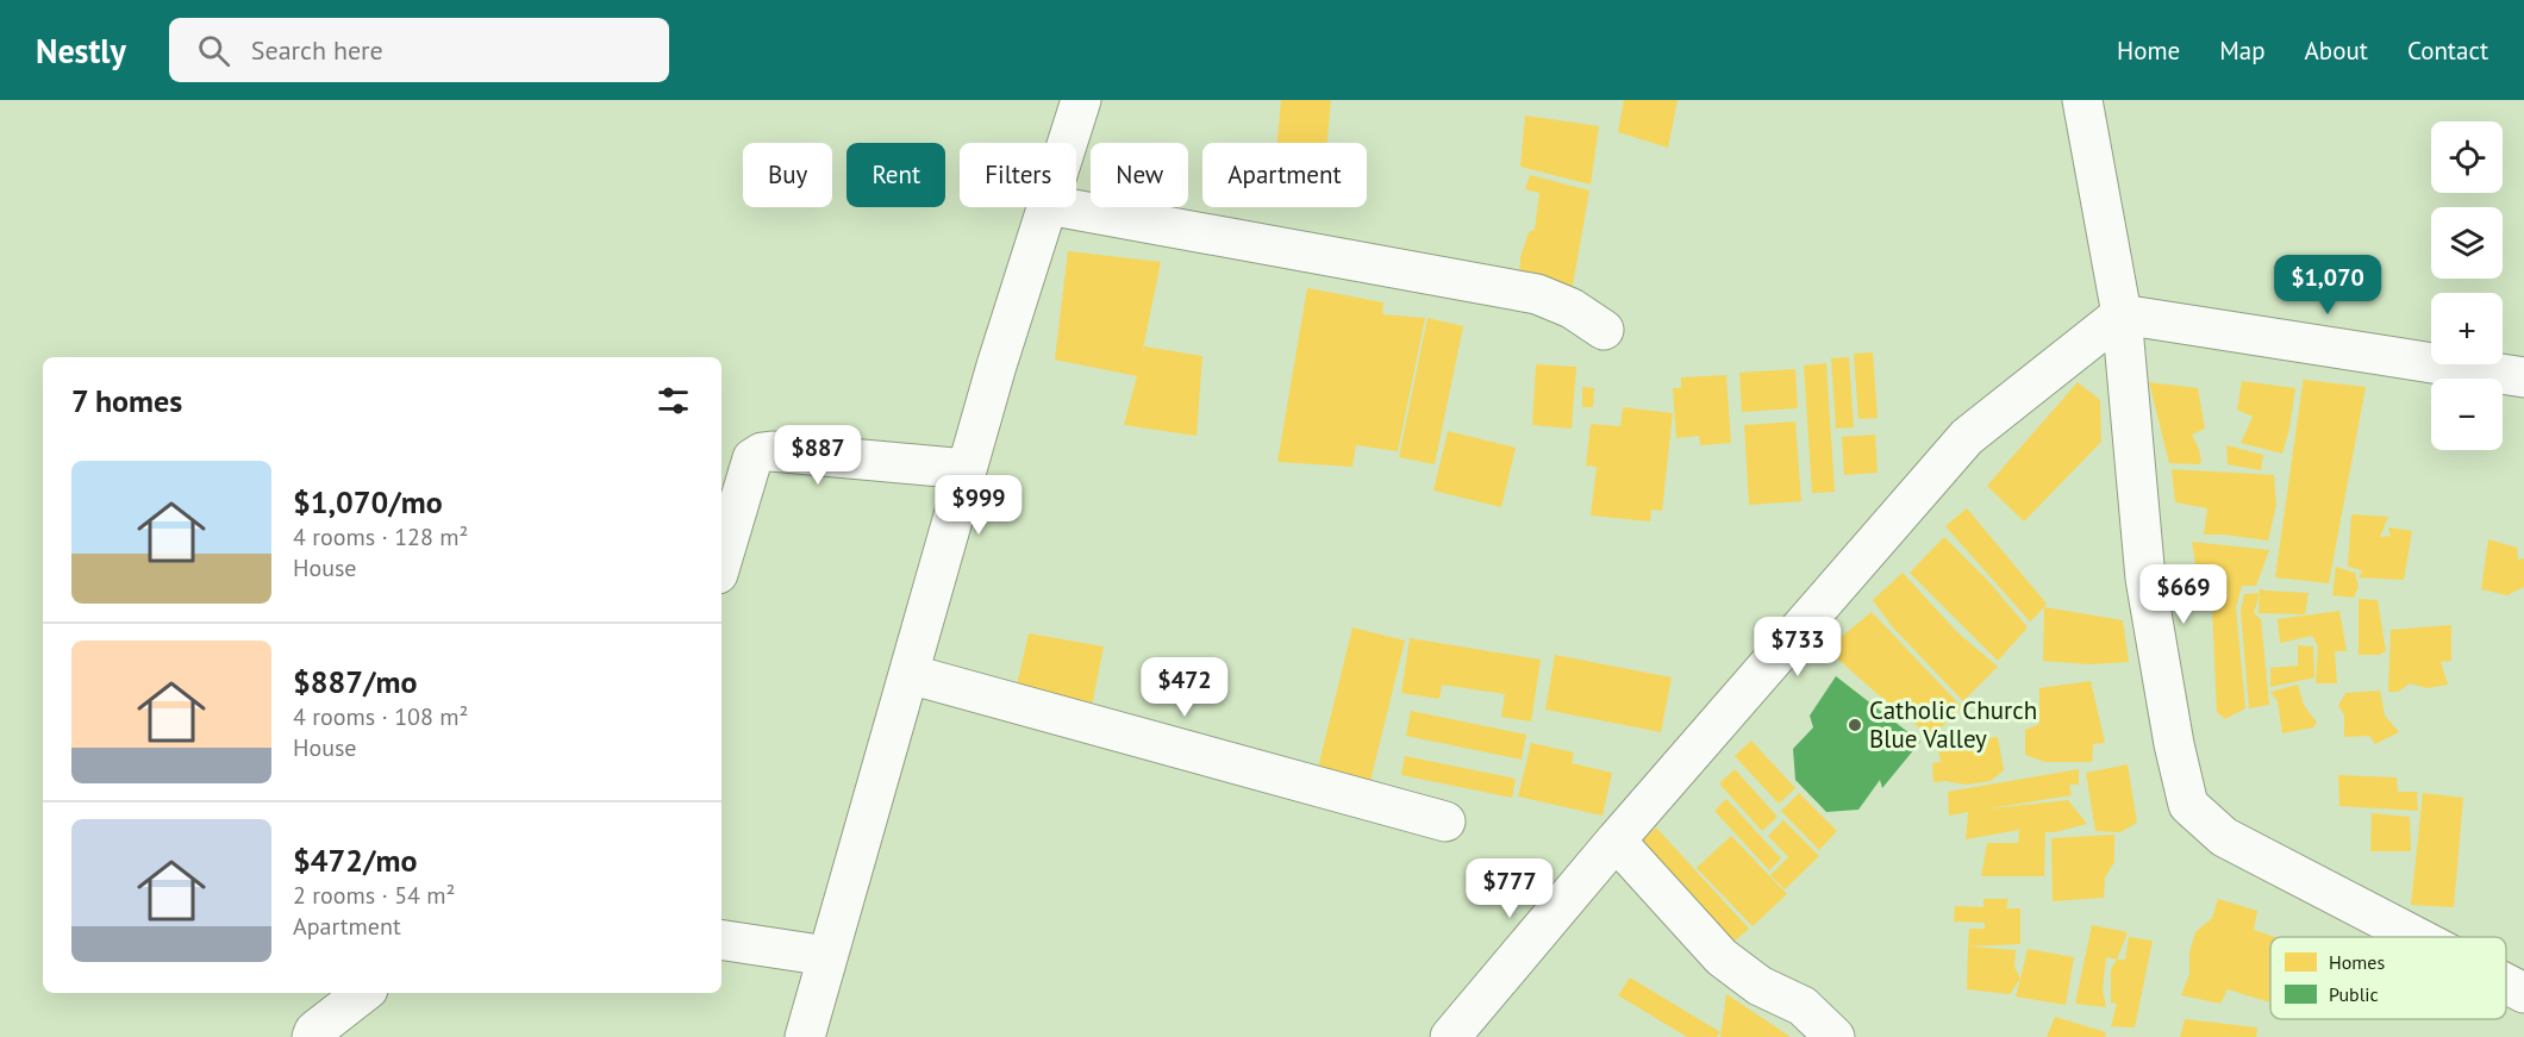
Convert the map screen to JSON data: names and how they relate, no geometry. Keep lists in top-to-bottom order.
{
  "places": ["Catholic Church Blue Valley"],
  "legend": ["Homes", "Public"],
  "page": {
    "header": "Nestly",
    "search": "Search here",
    "nav": [
      "Home",
      "Map",
      "About",
      "Contact"
    ],
    "map_buttons": ["+", "−"],
    "chip": [
      "Buy",
      "Rent",
      "Filters",
      "New",
      "Apartment"
    ],
    "price": [
      "$1,070",
      "$887",
      "$999",
      "$669",
      "$733",
      "$472",
      "$777"
    ],
    "heading": "7 homes",
    "list": [
      {
        "name": "$1,070/mo",
        "note": "4 rooms · 128 m² · House"
      },
      {
        "name": "$887/mo",
        "note": "4 rooms · 108 m² · House"
      },
      {
        "name": "$472/mo",
        "note": "2 rooms · 54 m² · Apartment"
      }
    ]
  }
}
